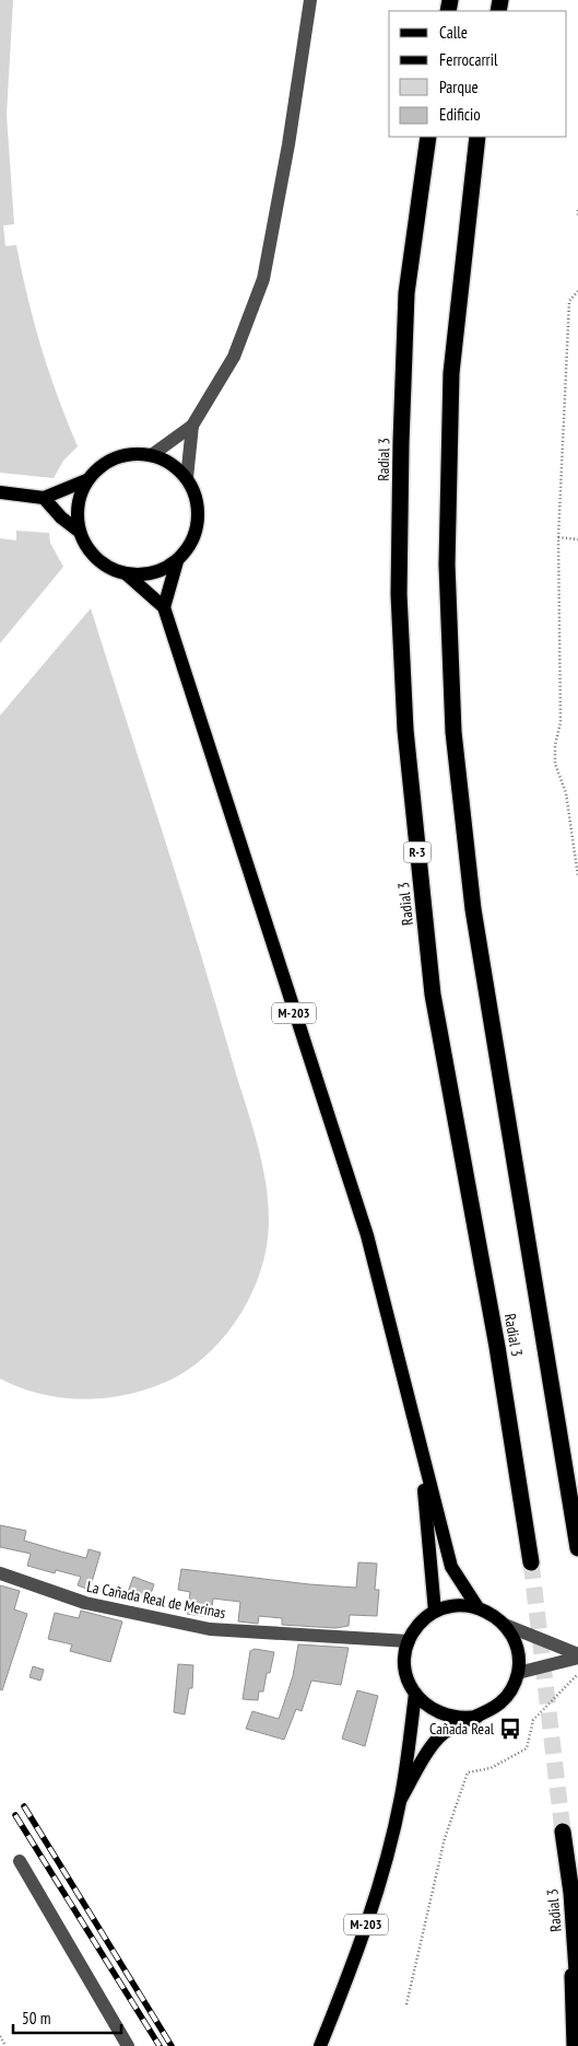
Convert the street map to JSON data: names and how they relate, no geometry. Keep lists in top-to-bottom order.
{
  "streets": {
    "highway": ["Radial 3", "R-3"],
    "main road": ["M-203"],
    "street": ["La Cañada Real de Merinas"]
  },
  "crossings": [
    ["M-203", "La Cañada Real de Merinas"]
  ],
  "places": {
    "bus stop": ["Cañada Real"]
  },
  "legend": [
    "Calle",
    "Ferrocarril",
    "Parque",
    "Edificio"
  ],
  "scale_bar": "50 m"
}
